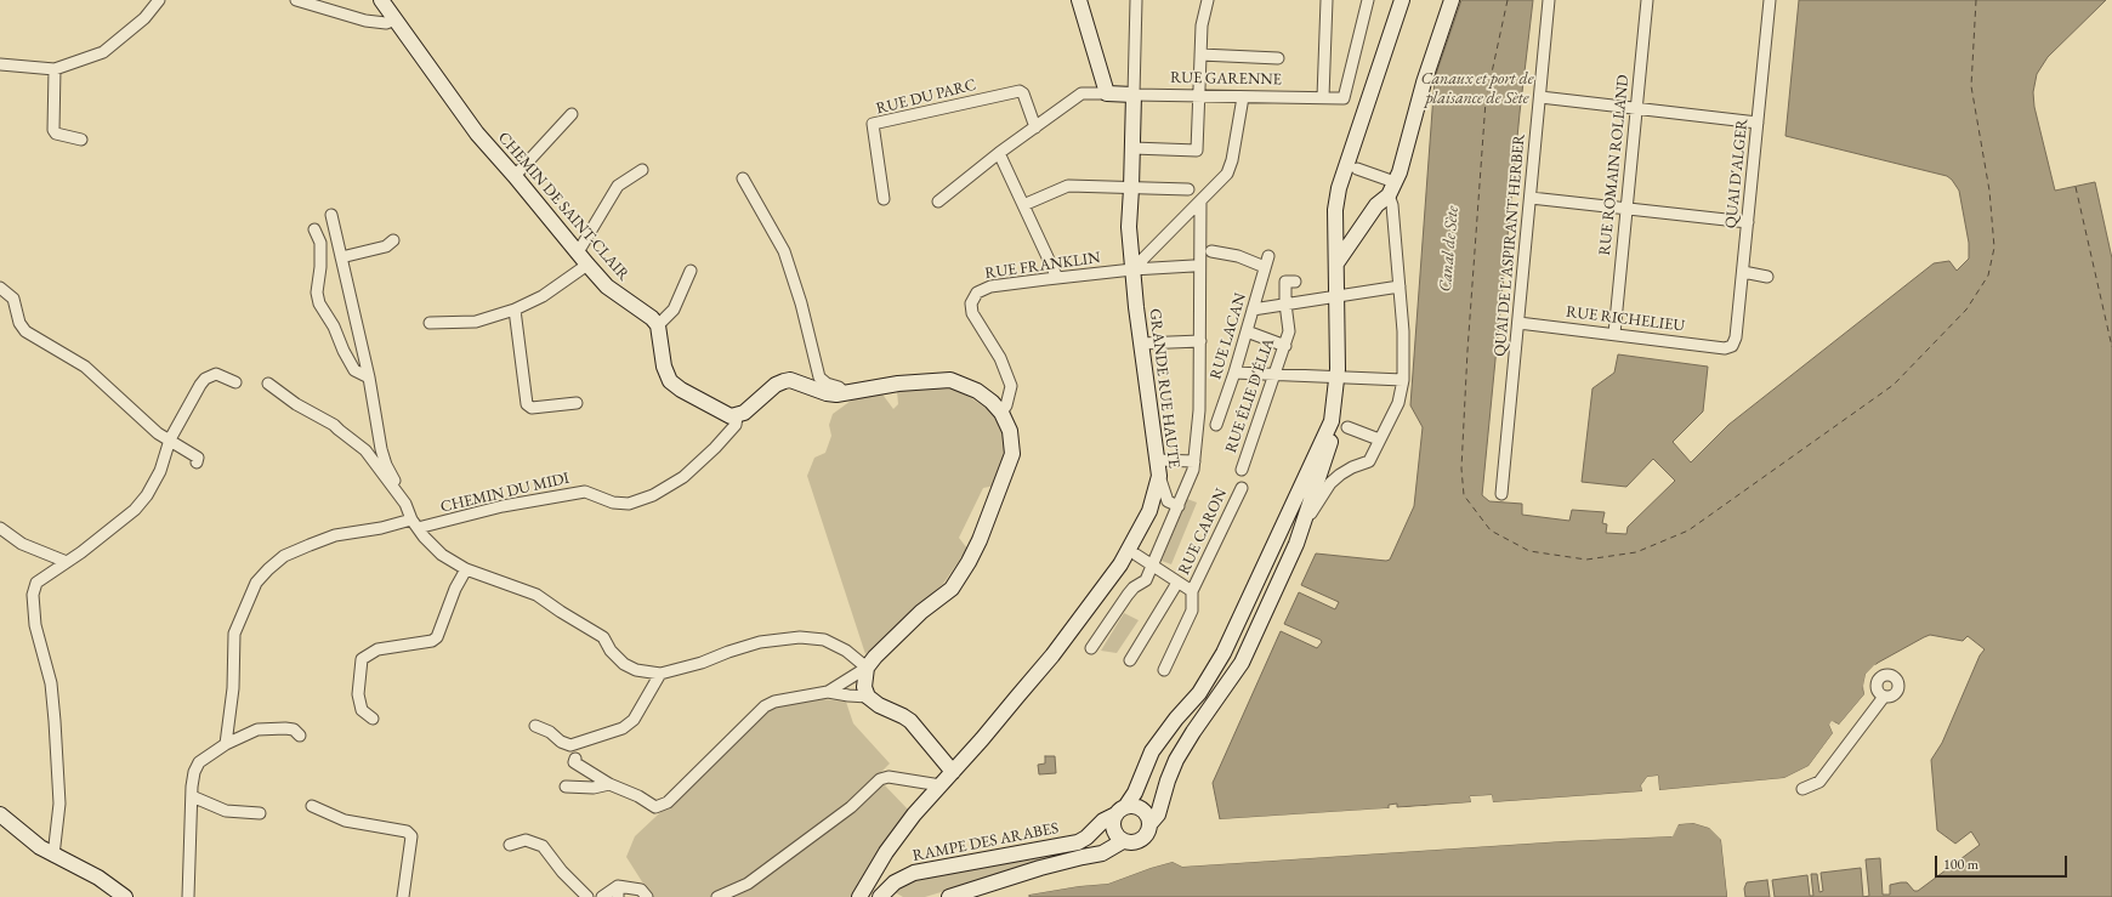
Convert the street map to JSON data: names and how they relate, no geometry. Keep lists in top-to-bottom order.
{
  "streets": {
    "street": [
      "RUE GARENNE",
      "RUE DU PARC",
      "RUE ROMAIN ROLLAND",
      "QUAI D'ALGER",
      "CHEMIN DE SAINT-CLAIR",
      "QUAI DE L'ASPIRANT HERBER",
      "RUE FRANKLIN",
      "RUE RICHELIEU",
      "RUE LACAN",
      "GRANDE RUE HAUTE",
      "RUE ÉLIE D'ÉLIA",
      "CHEMIN DU MIDI",
      "RUE CARON",
      "RAMPE DES ARABES"
    ]
  },
  "crossings": [
    ["RUE GARENNE", "GRANDE RUE HAUTE"],
    ["RUE ROMAIN ROLLAND", "RUE RICHELIEU"],
    ["QUAI D'ALGER", "RUE RICHELIEU"],
    ["QUAI DE L'ASPIRANT HERBER", "RUE RICHELIEU"],
    ["RUE FRANKLIN", "GRANDE RUE HAUTE"]
  ],
  "water": ["Canaux et port de plaisance de Sète", "Canal de Sète"],
  "scale_bar": "100 m"
}
